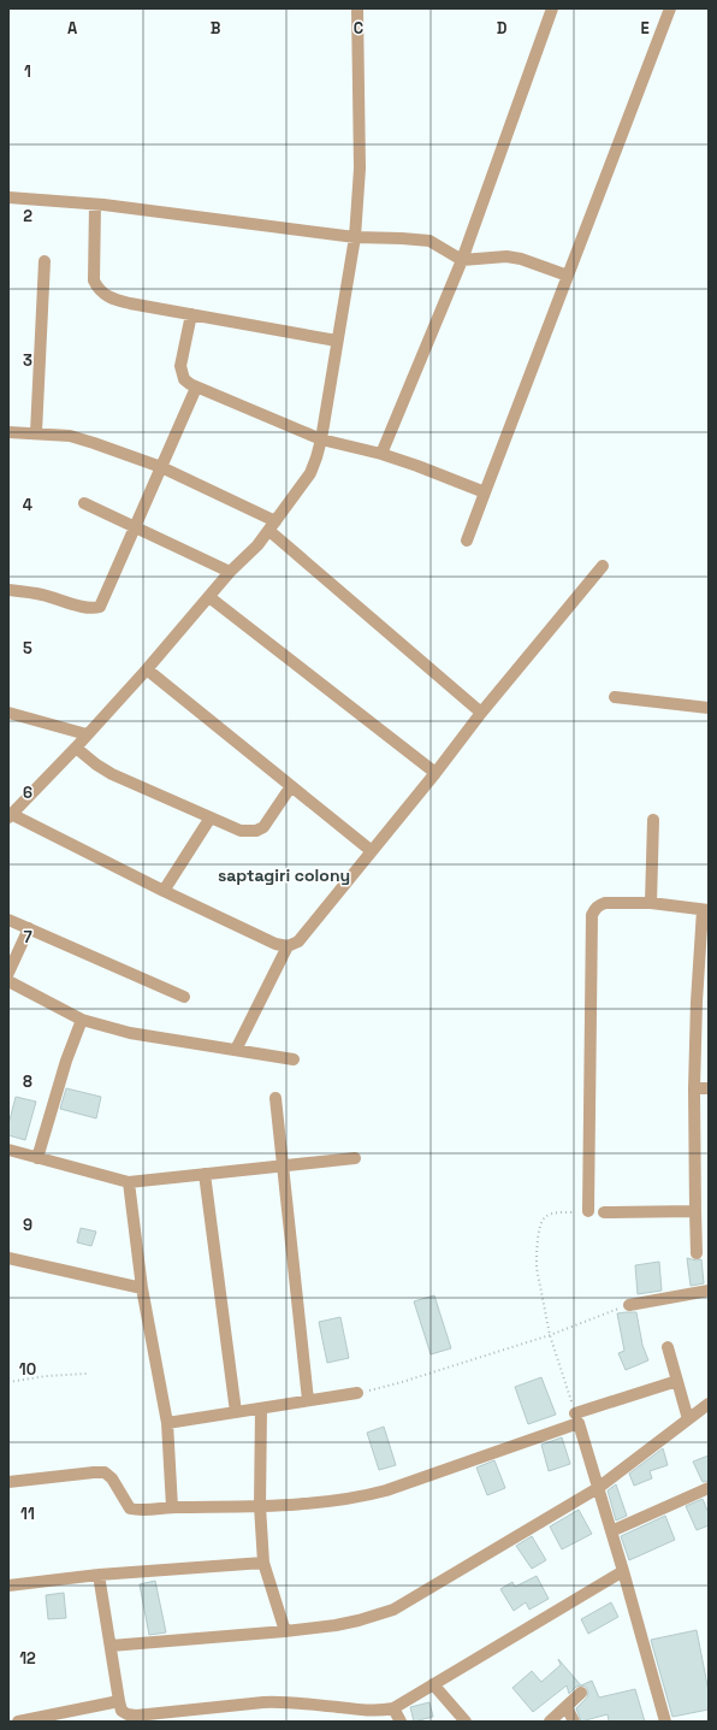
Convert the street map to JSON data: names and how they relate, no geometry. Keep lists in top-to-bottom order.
{
  "districts": ["saptagiri colony"],
  "grid": {
    "columns": [
      "A",
      "B",
      "C",
      "D",
      "E"
    ],
    "rows": [
      "1",
      "2",
      "3",
      "4",
      "5",
      "6",
      "7",
      "8",
      "9",
      "10",
      "11",
      "12"
    ]
  }
}
